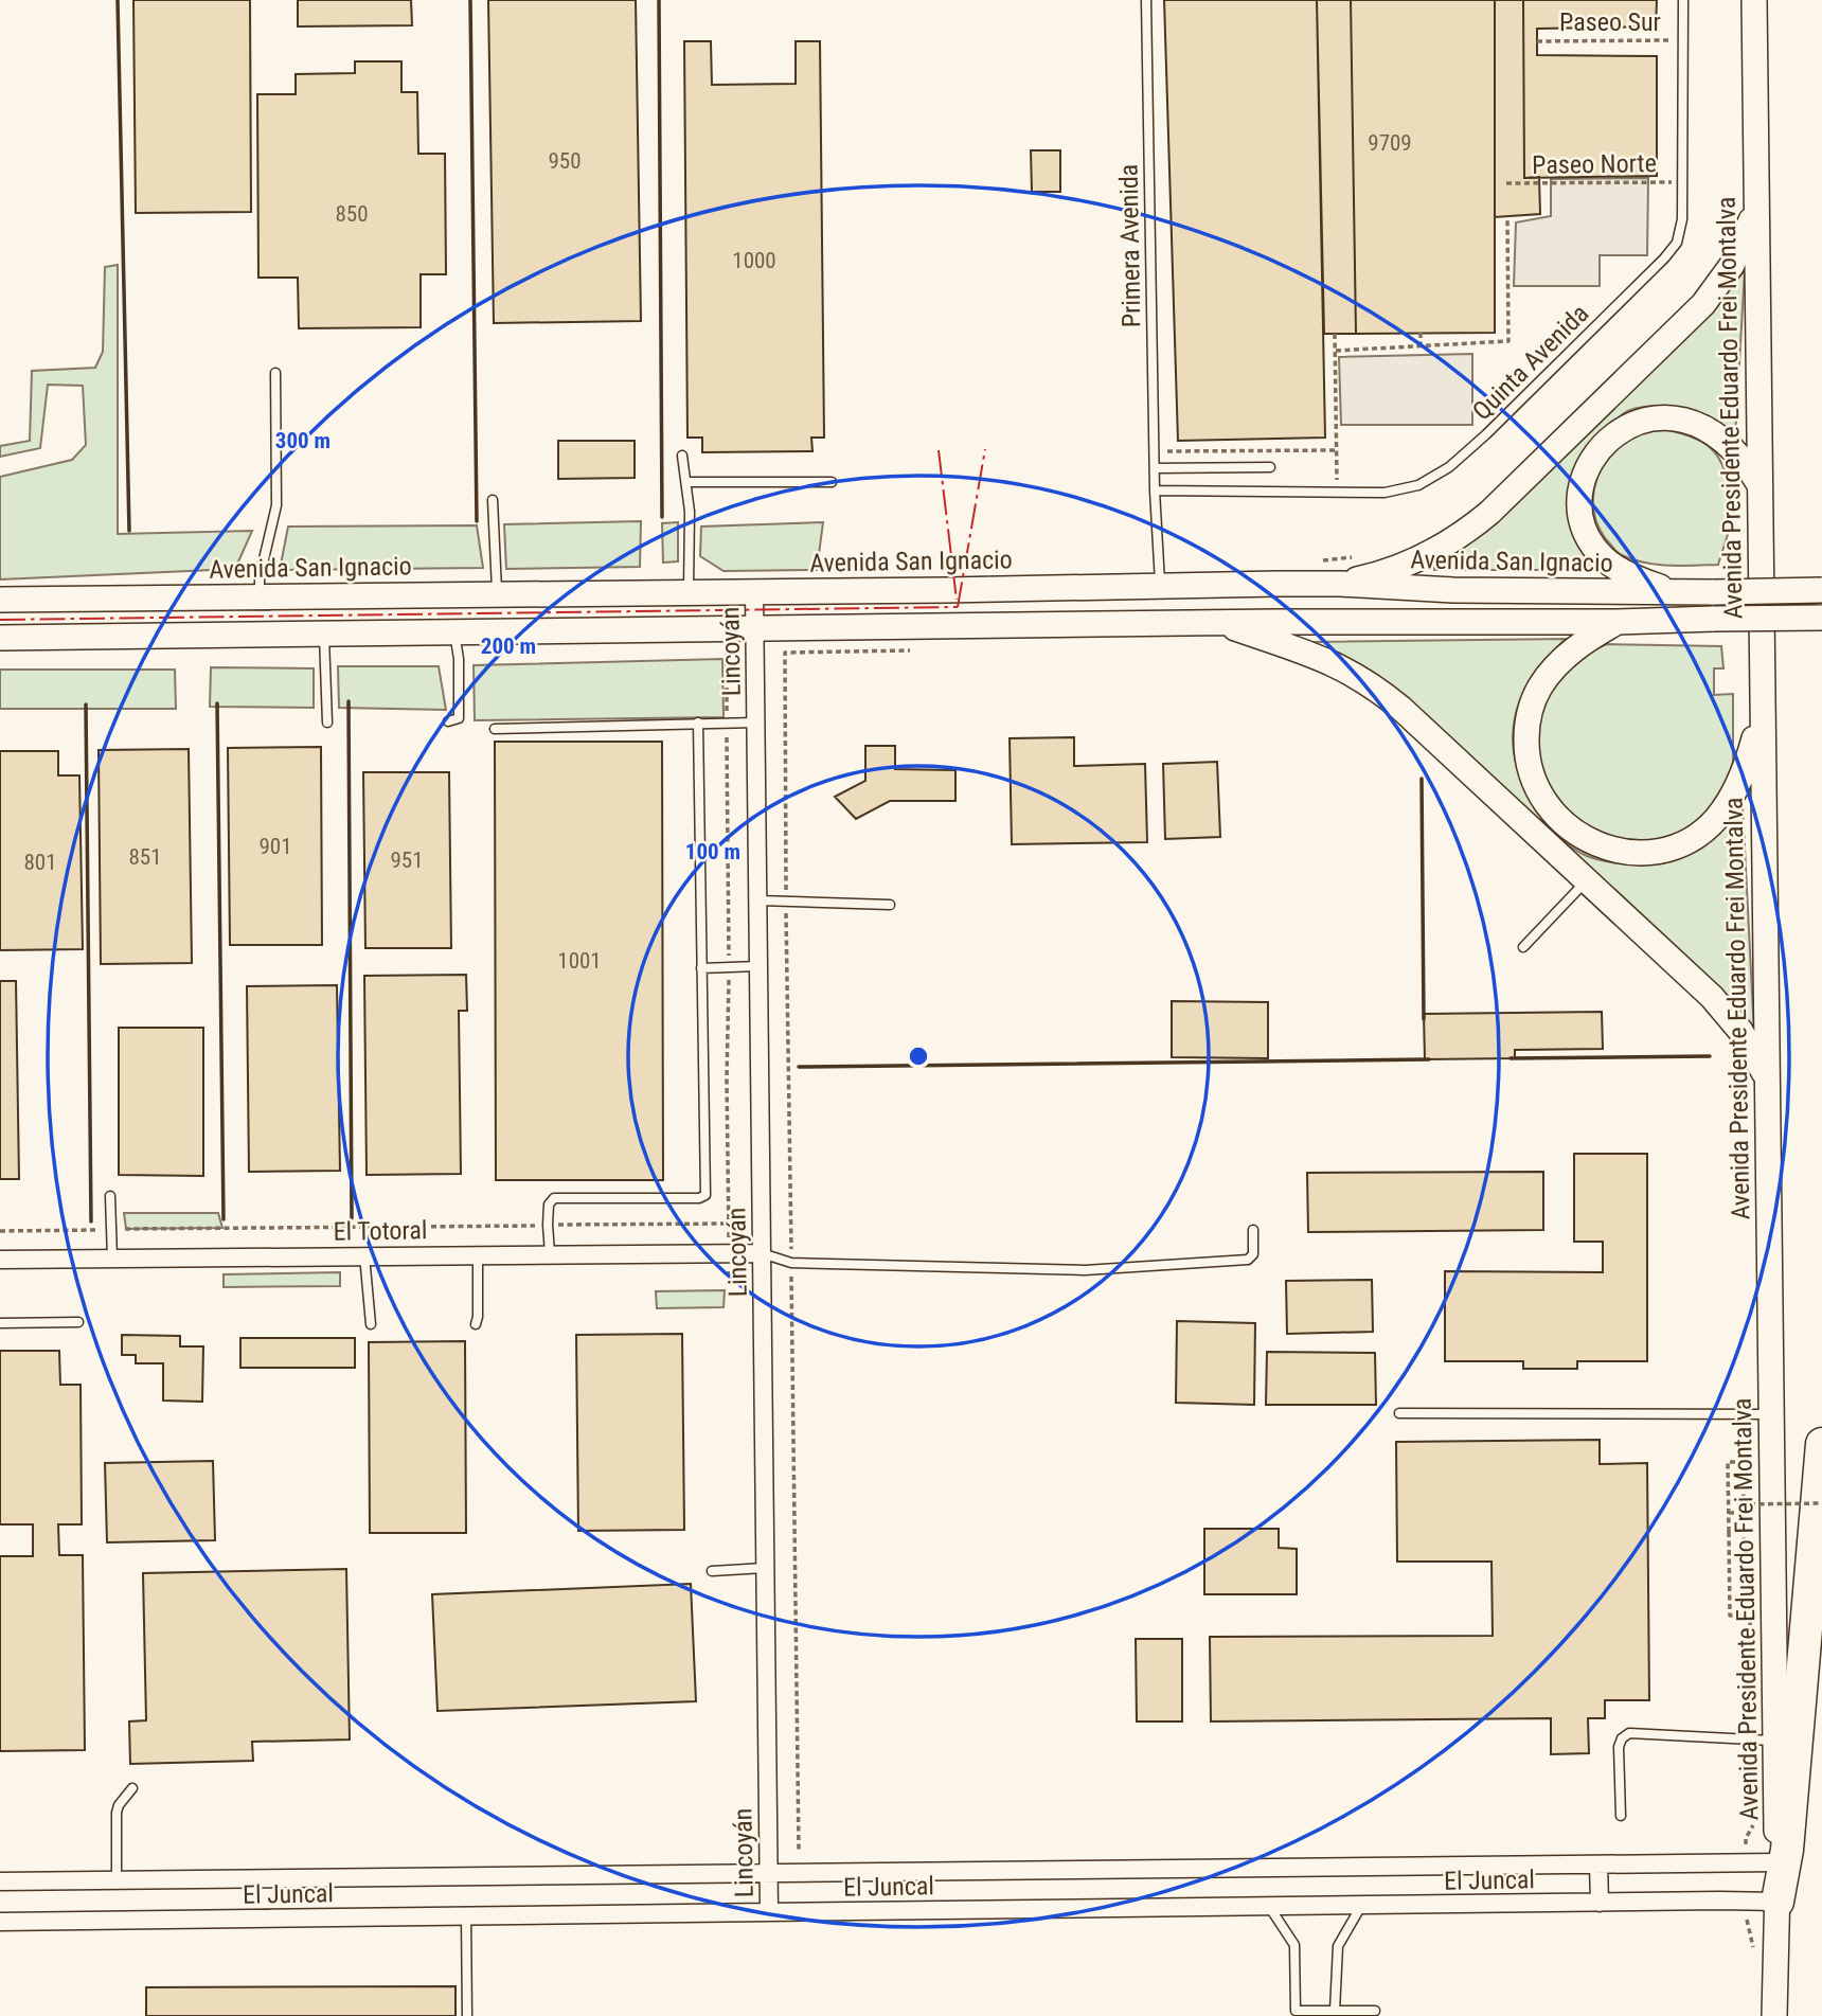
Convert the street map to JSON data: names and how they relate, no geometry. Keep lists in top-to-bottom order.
{
  "streets": {
    "main road": ["Avenida Presidente Eduardo Frei Montalva", "Avenida San Ignacio"],
    "street": ["Lincoyán", "El Totoral", "El Juncal"],
    "lane": ["Primera Avenida", "Quinta Avenida"],
    "path": ["Paseo Sur", "Paseo Norte"]
  },
  "crossings": [
    ["Paseo Sur", "Quinta Avenida"],
    ["Paseo Norte", "Quinta Avenida"],
    ["Primera Avenida", "Quinta Avenida"],
    ["Primera Avenida", "Avenida San Ignacio"],
    ["Avenida Presidente Eduardo Frei Montalva", "El Juncal"],
    ["Avenida San Ignacio", "Lincoyán"],
    ["Lincoyán", "El Totoral"],
    ["Lincoyán", "El Juncal"]
  ],
  "house_numbers": [
    "9709",
    "950",
    "850",
    "1000",
    "901",
    "851",
    "951",
    "801",
    "1001"
  ],
  "rings": ["300 m", "200 m", "100 m"]
}
